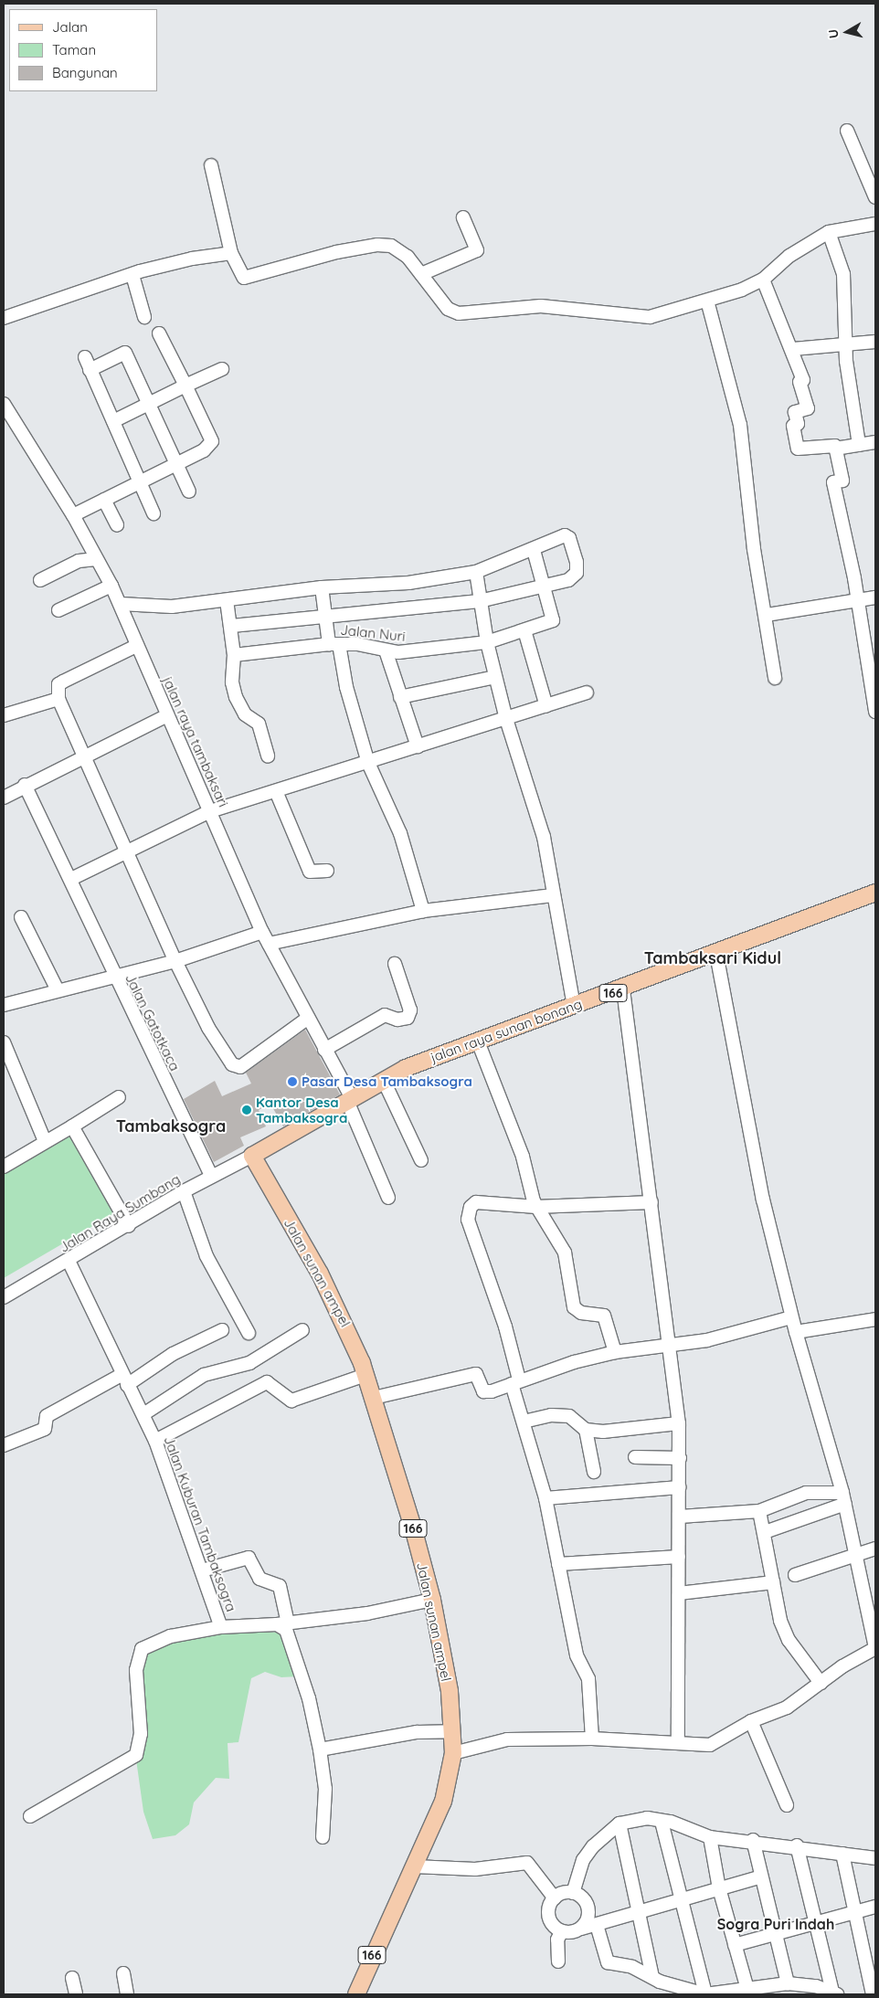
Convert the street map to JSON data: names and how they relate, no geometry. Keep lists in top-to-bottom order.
{
  "streets": {
    "main road": ["166", "jalan raya sunan bonang", "Jalan sunan ampel"],
    "street": [
      "Jalan Nuri",
      "jalan raya tambaksari",
      "Jalan Gatotkaca",
      "Jalan Raya Sumbang",
      "Jalan Kuburan Tambaksogra"
    ]
  },
  "crossings": [
    ["jalan raya tambaksari", "jalan raya sunan bonang"],
    ["Jalan Gatotkaca", "Jalan Raya Sumbang"],
    ["jalan raya sunan bonang", "Jalan Raya Sumbang"],
    ["jalan raya sunan bonang", "Jalan sunan ampel"],
    ["Jalan Raya Sumbang", "Jalan sunan ampel"],
    ["Jalan Raya Sumbang", "Jalan Kuburan Tambaksogra"],
    ["Jalan sunan ampel", "Jalan Kuburan Tambaksogra"]
  ],
  "districts": ["Tambaksari Kidul", "Tambaksogra", "Sogra Puri Indah"],
  "places": ["Pasar Desa Tambaksogra", "Kantor Desa Tambaksogra"],
  "legend": ["Jalan", "Taman", "Bangunan"],
  "north": "left"
}
